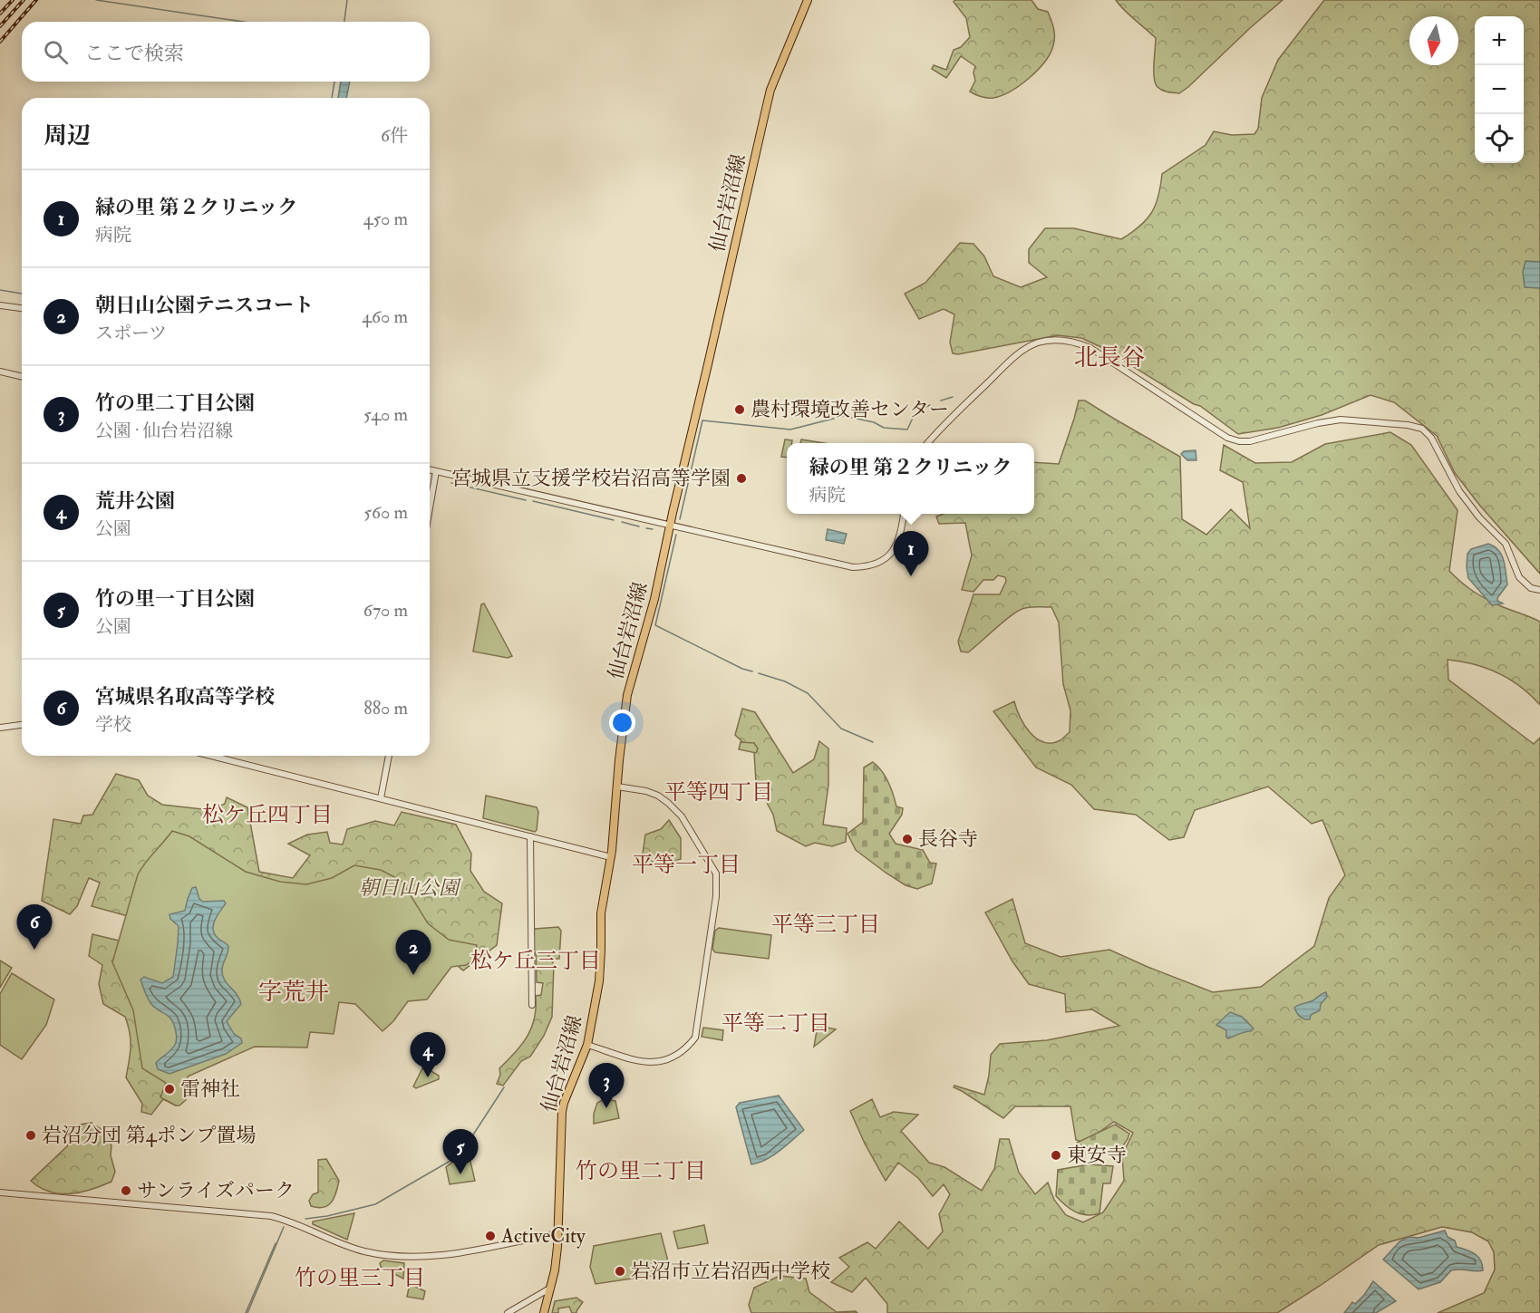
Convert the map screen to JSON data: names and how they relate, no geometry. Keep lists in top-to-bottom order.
{
  "streets": {
    "main road": ["仙台岩沼線"]
  },
  "districts": [
    "北長谷",
    "平等四丁目",
    "松ケ丘四丁目",
    "平等一丁目",
    "平等三丁目",
    "松ケ丘三丁目",
    "字荒井",
    "平等二丁目",
    "竹の里二丁目",
    "竹の里三丁目"
  ],
  "parks": ["朝日山公園"],
  "places": [
    "農村環境改善センター",
    "宮城県立支援学校岩沼高等学園",
    "長谷寺",
    "雷神社",
    "岩沼分団 第4ポンプ置場",
    "東安寺",
    "サンライズパーク",
    "ActiveCity",
    "岩沼市立岩沼西中学校"
  ],
  "north": "bottom",
  "page": {
    "map_buttons": ["+", "−"],
    "search": "ここで検索",
    "heading": ["周辺", "6件"],
    "list": [
      {
        "mark": "1",
        "name": "緑の里 第２クリニック",
        "note": "病院",
        "value": "450 m"
      },
      {
        "mark": "2",
        "name": "朝日山公園テニスコート",
        "note": "スポーツ",
        "value": "460 m"
      },
      {
        "mark": "3",
        "name": "竹の里二丁目公園",
        "note": "公園 · 仙台岩沼線",
        "value": "540 m"
      },
      {
        "mark": "4",
        "name": "荒井公園",
        "note": "公園",
        "value": "560 m"
      },
      {
        "mark": "5",
        "name": "竹の里一丁目公園",
        "note": "公園",
        "value": "670 m"
      },
      {
        "mark": "6",
        "name": "宮城県名取高等学校",
        "note": "学校",
        "value": "880 m"
      }
    ],
    "popup": ["緑の里 第２クリニック", "病院"],
    "pins": [
      "1",
      "6",
      "2",
      "4",
      "3",
      "5"
    ]
  }
}
